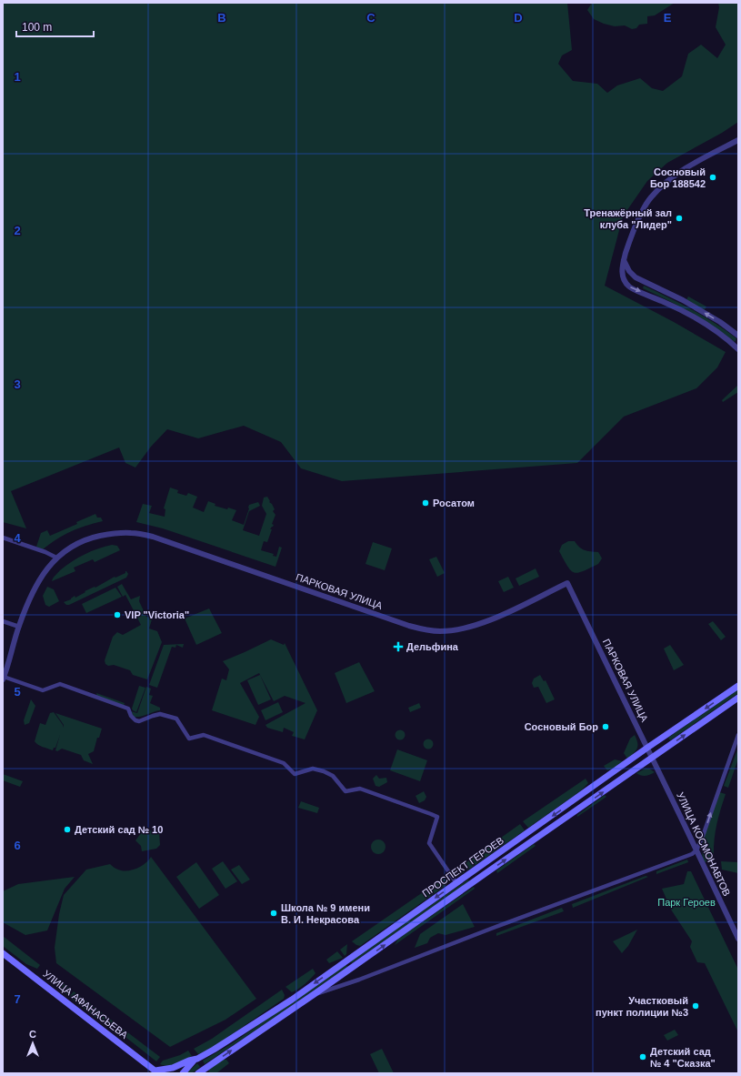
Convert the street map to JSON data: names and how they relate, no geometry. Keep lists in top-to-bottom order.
{
  "streets": {
    "main road": ["ПРОСПЕКТ ГЕРОЕВ", "УЛИЦА АФАНАСЬЕВА"],
    "street": ["ПАРКОВАЯ УЛИЦА", "УЛИЦА КОСМОНАВТОВ"]
  },
  "crossings": [
    ["ПАРКОВАЯ УЛИЦА", "УЛИЦА КОСМОНАВТОВ"],
    ["ПАРКОВАЯ УЛИЦА", "ПРОСПЕКТ ГЕРОЕВ"],
    ["УЛИЦА КОСМОНАВТОВ", "ПРОСПЕКТ ГЕРОЕВ"]
  ],
  "parks": ["Парк Героев"],
  "places": {
    "other": [
      "Сосновый Бор 188542",
      "Тренажёрный зал клуба \"Лидер\"",
      "Росатом",
      "VIP \"Victoria\"",
      "Сосновый Бор",
      "Детский сад № 10",
      "Школа № 9 имени В. И. Некрасова",
      "Участковый пункт полиции №3",
      "Детский сад № 4 \"Сказка\""
    ],
    "health": ["Дельфина"]
  },
  "scale_bar": "100 m",
  "north": "top",
  "grid": {
    "columns": [
      "B",
      "C",
      "D",
      "E"
    ],
    "rows": [
      "1",
      "2",
      "3",
      "4",
      "5",
      "6",
      "7"
    ]
  }
}
